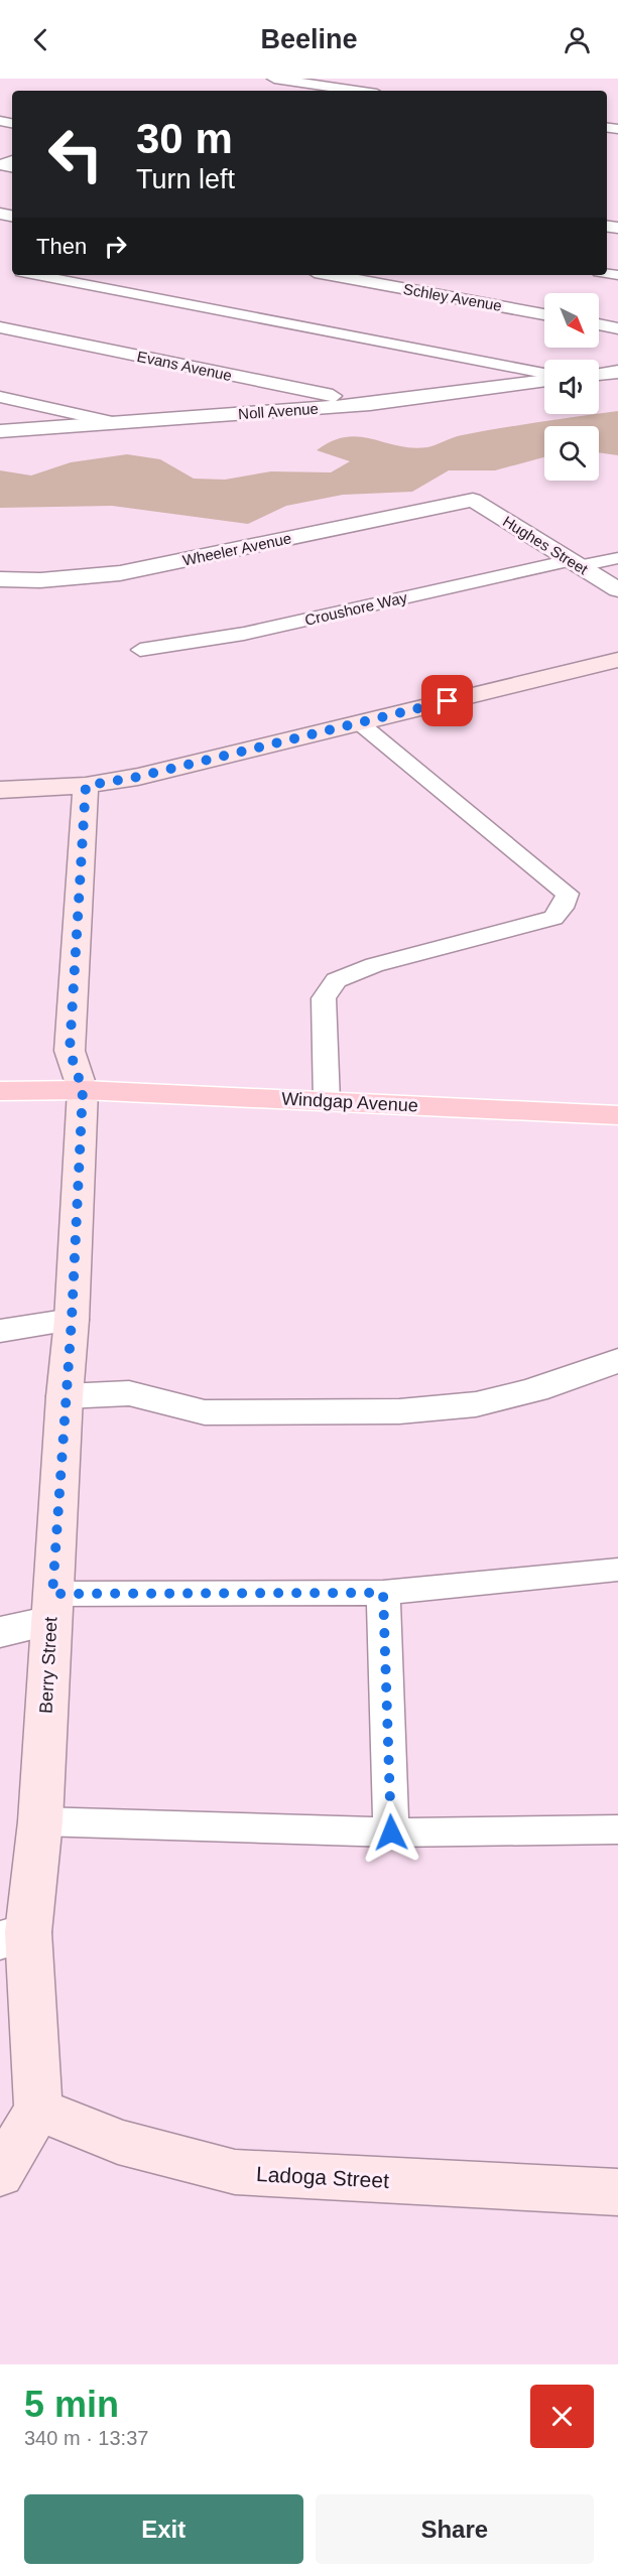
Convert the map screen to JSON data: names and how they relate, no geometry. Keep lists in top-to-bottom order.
{
  "streets": {
    "main road": ["Windgap Avenue"],
    "street": [
      "Schley Avenue",
      "Evans Avenue",
      "Noll Avenue",
      "Hughes Street",
      "Wheeler Avenue",
      "Berry Street",
      "Ladoga Street"
    ],
    "lane": ["Croushore Way"]
  },
  "crossings": [
    ["Evans Avenue", "Noll Avenue"],
    ["Hughes Street", "Wheeler Avenue"],
    ["Hughes Street", "Croushore Way"],
    ["Windgap Avenue", "Berry Street"],
    ["Berry Street", "Ladoga Street"]
  ],
  "north": "bottom right",
  "page": {
    "header": "Beeline",
    "turn": ["30 m", "Turn left"],
    "then": "Then",
    "heading": ["5 min", "340 m · 13:37"],
    "buttons": ["Exit", "Share"]
  }
}
